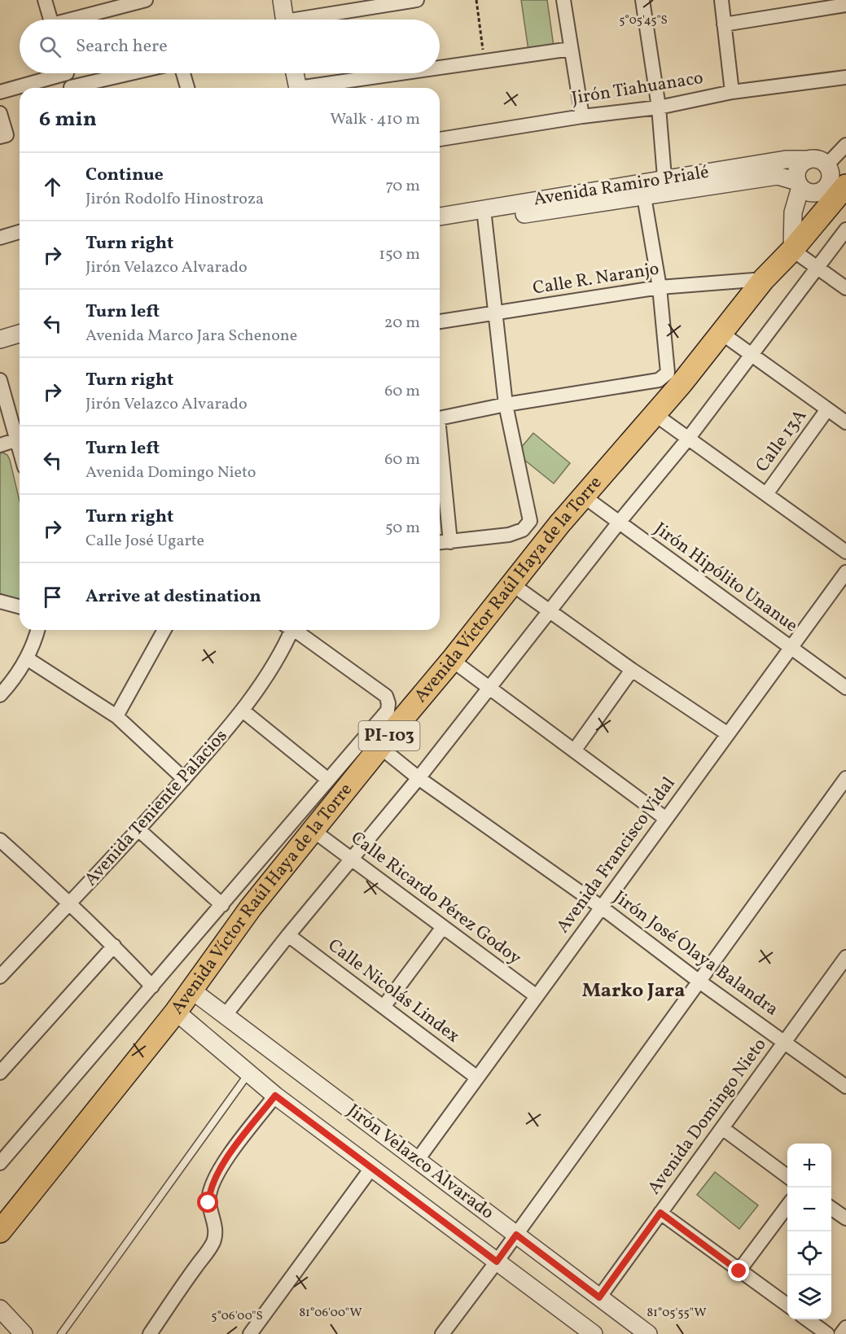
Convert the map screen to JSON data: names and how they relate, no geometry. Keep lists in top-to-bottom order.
{
  "streets": {
    "main road": ["Avenida Víctor Raúl Haya de la Torre", "PI-103"],
    "street": [
      "Jirón Tiahuanaco",
      "Avenida Ramiro Prialé",
      "Calle R. Naranjo",
      "Calle 13A",
      "Jirón Hipólito Unanue",
      "Avenida Teniente Palacios",
      "Avenida Francisco Vidal",
      "Calle Ricardo Pérez Godoy",
      "Jirón José Olaya Balandra",
      "Calle Nicolás Lindex",
      "Avenida Domingo Nieto",
      "Jirón Velazco Alvarado"
    ]
  },
  "crossings": [
    ["Avenida Ramiro Prialé", "Avenida Víctor Raúl Haya de la Torre"],
    ["Calle R. Naranjo", "Avenida Víctor Raúl Haya de la Torre"],
    ["Jirón Hipólito Unanue", "Avenida Víctor Raúl Haya de la Torre"],
    ["Jirón Hipólito Unanue", "Avenida Francisco Vidal"],
    ["Avenida Víctor Raúl Haya de la Torre", "Calle Ricardo Pérez Godoy"],
    ["Avenida Víctor Raúl Haya de la Torre", "Jirón José Olaya Balandra"],
    ["Avenida Víctor Raúl Haya de la Torre", "Jirón Velazco Alvarado"],
    ["Avenida Francisco Vidal", "Calle Ricardo Pérez Godoy"],
    ["Avenida Francisco Vidal", "Jirón José Olaya Balandra"],
    ["Avenida Francisco Vidal", "Calle Nicolás Lindex"],
    ["Avenida Francisco Vidal", "Jirón Velazco Alvarado"],
    ["Jirón José Olaya Balandra", "Avenida Domingo Nieto"],
    ["Avenida Domingo Nieto", "Jirón Velazco Alvarado"]
  ],
  "districts": ["Marko Jara"],
  "page": {
    "search": "Search here",
    "heading": ["6 min", "Walk · 410 m"],
    "list": [
      ["Continue", "Jirón Rodolfo Hinostroza", "70 m"],
      ["Turn right", "Jirón Velazco Alvarado", "150 m"],
      ["Turn left", "Avenida Marco Jara Schenone", "20 m"],
      ["Turn right", "Jirón Velazco Alvarado", "60 m"],
      ["Turn left", "Avenida Domingo Nieto", "60 m"],
      ["Turn right", "Calle José Ugarte", "50 m"],
      "Arrive at destination"
    ],
    "map_buttons": ["+", "−"]
  },
  "coordinates": [
    "5°05'45\"S",
    "81°06'00\"W",
    "81°05'55\"W",
    "5°06'00\"S"
  ]
}
